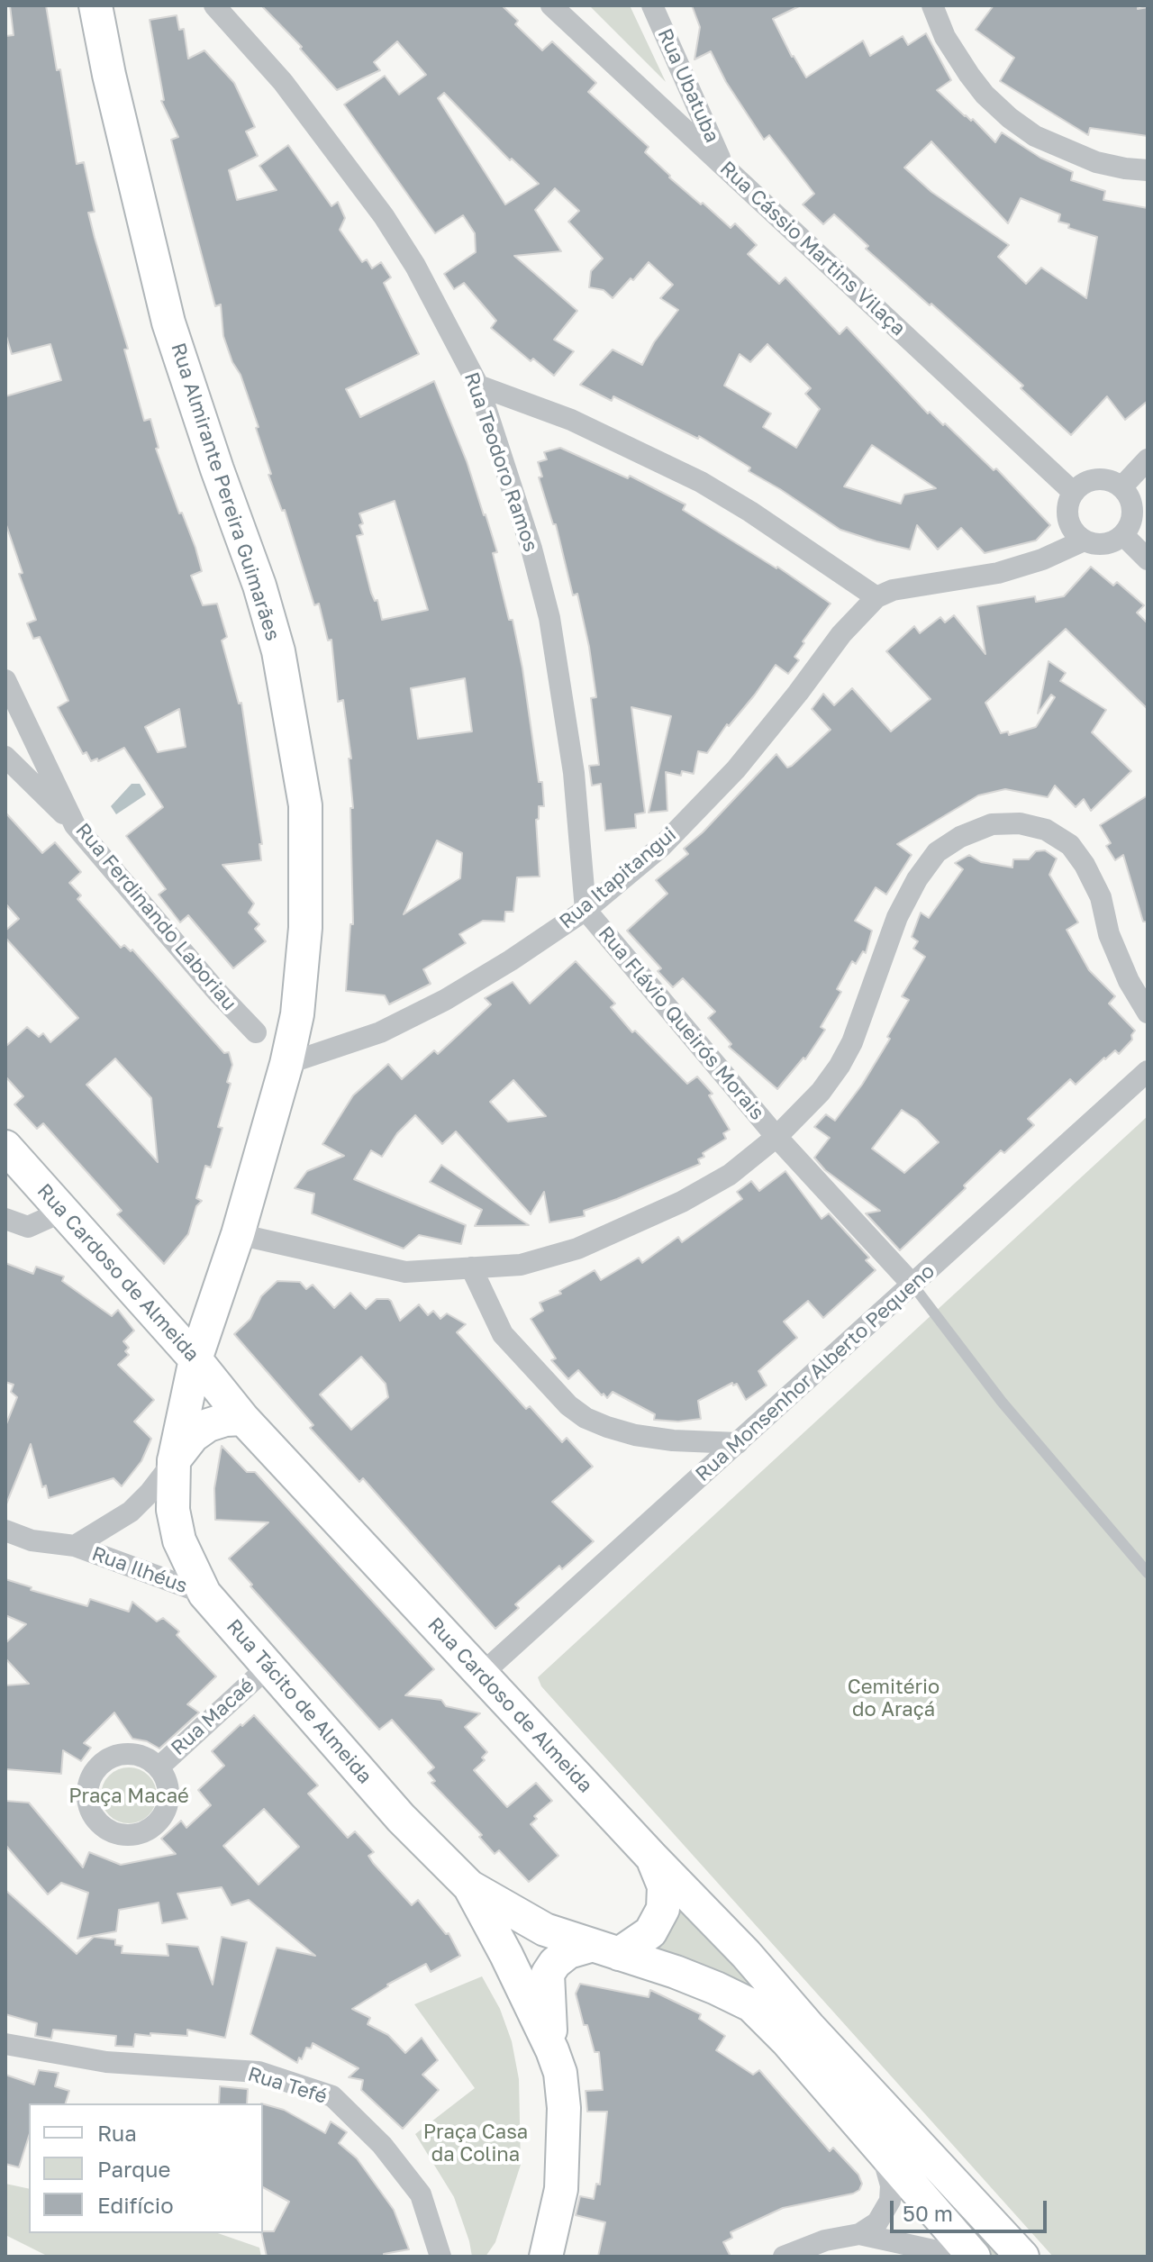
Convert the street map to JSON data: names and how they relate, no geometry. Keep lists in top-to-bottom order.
{
  "streets": {
    "main road": ["Rua Almirante Pereira Guimarães", "Rua Cardoso de Almeida", "Rua Tácito de Almeida"],
    "street": [
      "Rua Ubatuba",
      "Rua Cássio Martins Vilaça",
      "Rua Teodoro Ramos",
      "Rua Itapitangui",
      "Rua Ferdinando Laboriau",
      "Rua Flávio Queirós Morais",
      "Rua Monsenhor Alberto Pequeno",
      "Rua Ilhéus",
      "Rua Macaé",
      "Rua Tefé"
    ]
  },
  "crossings": [
    ["Rua Ubatuba", "Rua Cássio Martins Vilaça"],
    ["Rua Teodoro Ramos", "Rua Itapitangui"],
    ["Rua Teodoro Ramos", "Rua Flávio Queirós Morais"],
    ["Rua Almirante Pereira Guimarães", "Rua Itapitangui"],
    ["Rua Almirante Pereira Guimarães", "Rua Flávio Queirós Morais"],
    ["Rua Almirante Pereira Guimarães", "Rua Cardoso de Almeida"],
    ["Rua Almirante Pereira Guimarães", "Rua Tácito de Almeida"],
    ["Rua Itapitangui", "Rua Flávio Queirós Morais"],
    ["Rua Flávio Queirós Morais", "Rua Monsenhor Alberto Pequeno"],
    ["Rua Cardoso de Almeida", "Rua Monsenhor Alberto Pequeno"],
    ["Rua Cardoso de Almeida", "Rua Tácito de Almeida"],
    ["Rua Ilhéus", "Rua Tácito de Almeida"],
    ["Rua Tácito de Almeida", "Rua Macaé"]
  ],
  "parks": ["Cemitério do Araçá", "Praça Macaé", "Praça Casa da Colina"],
  "legend": ["Rua", "Parque", "Edifício"],
  "scale_bar": "50 m"
}
